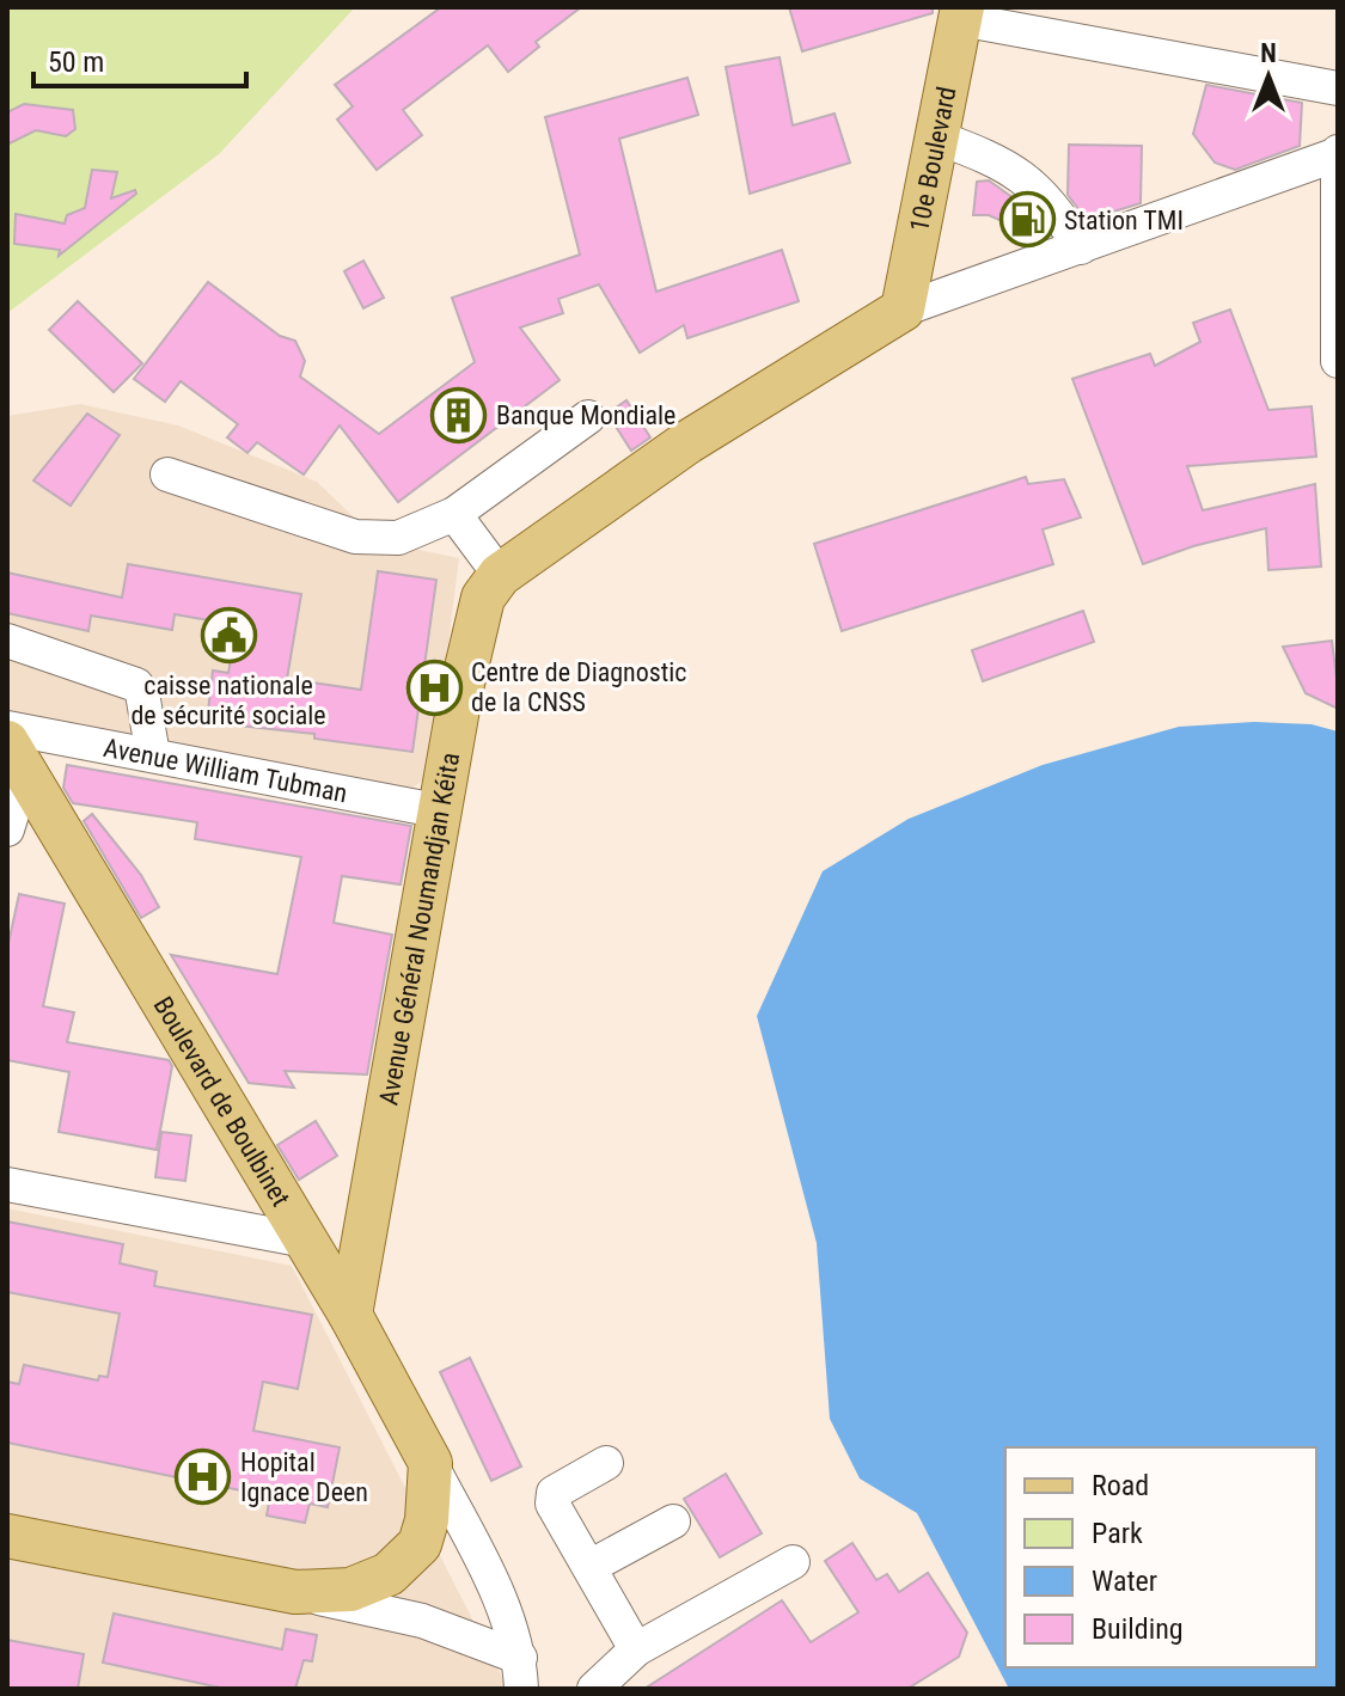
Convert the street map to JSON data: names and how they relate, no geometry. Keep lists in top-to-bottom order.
{
  "streets": {
    "main road": ["10e Boulevard", "Avenue Général Noumandjan Kéita", "Boulevard de Boulbinet"],
    "street": ["Avenue William Tubman"]
  },
  "crossings": [
    ["10e Boulevard", "Avenue Général Noumandjan Kéita"],
    ["Avenue William Tubman", "Avenue Général Noumandjan Kéita"],
    ["Avenue Général Noumandjan Kéita", "Boulevard de Boulbinet"]
  ],
  "places": {
    "fuel station": ["Station TMI"],
    "building": ["Banque Mondiale"],
    "public building": ["caisse nationale de sécurité sociale"],
    "hospital": ["Centre de Diagnostic de la CNSS", "Hopital Ignace Deen"]
  },
  "legend": [
    "Road",
    "Park",
    "Water",
    "Building"
  ],
  "scale_bar": "50 m",
  "north": "top"
}
